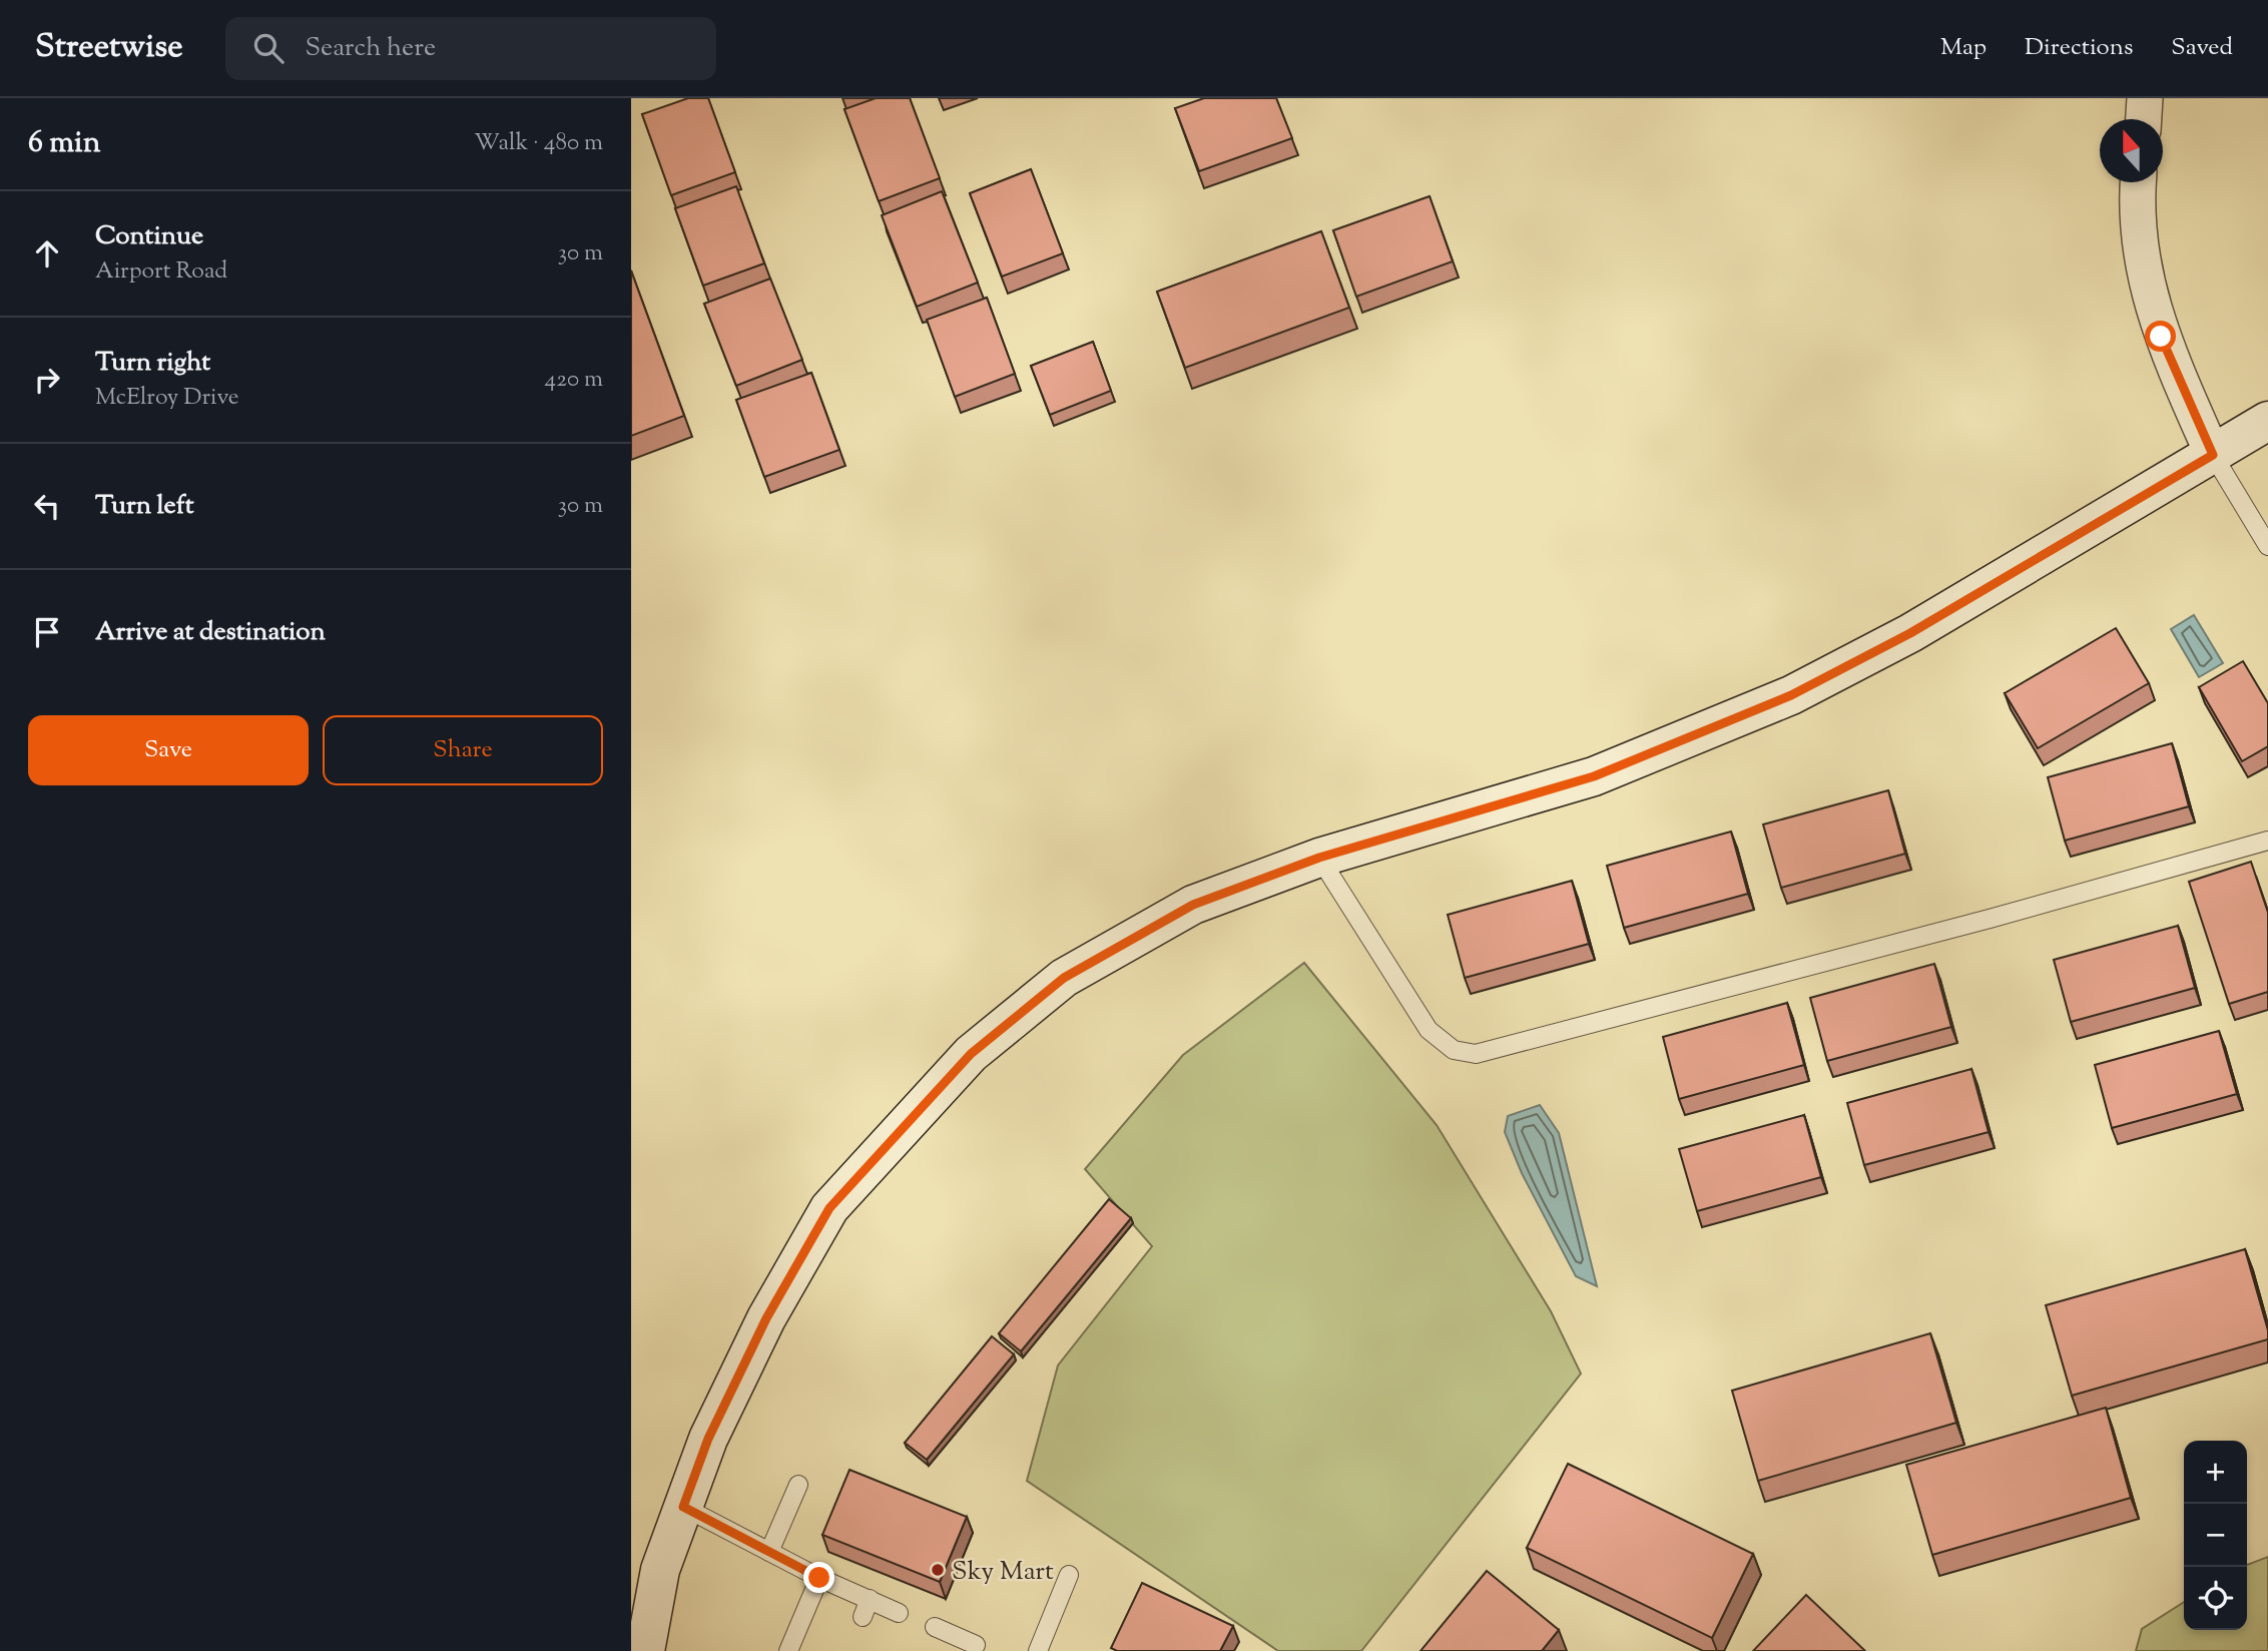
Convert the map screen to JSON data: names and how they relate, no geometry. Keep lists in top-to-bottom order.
{
  "places": ["Sky Mart"],
  "north": "top",
  "page": {
    "header": "Streetwise",
    "search": "Search here",
    "nav": ["Map", "Directions", "Saved"],
    "heading": ["6 min", "Walk · 480 m"],
    "list": [
      ["Continue", "Airport Road", "30 m"],
      ["Turn right", "McElroy Drive", "420 m"],
      ["Turn left", "30 m"],
      "Arrive at destination"
    ],
    "buttons": ["Save", "Share"],
    "map_buttons": ["+", "−"]
  }
}
